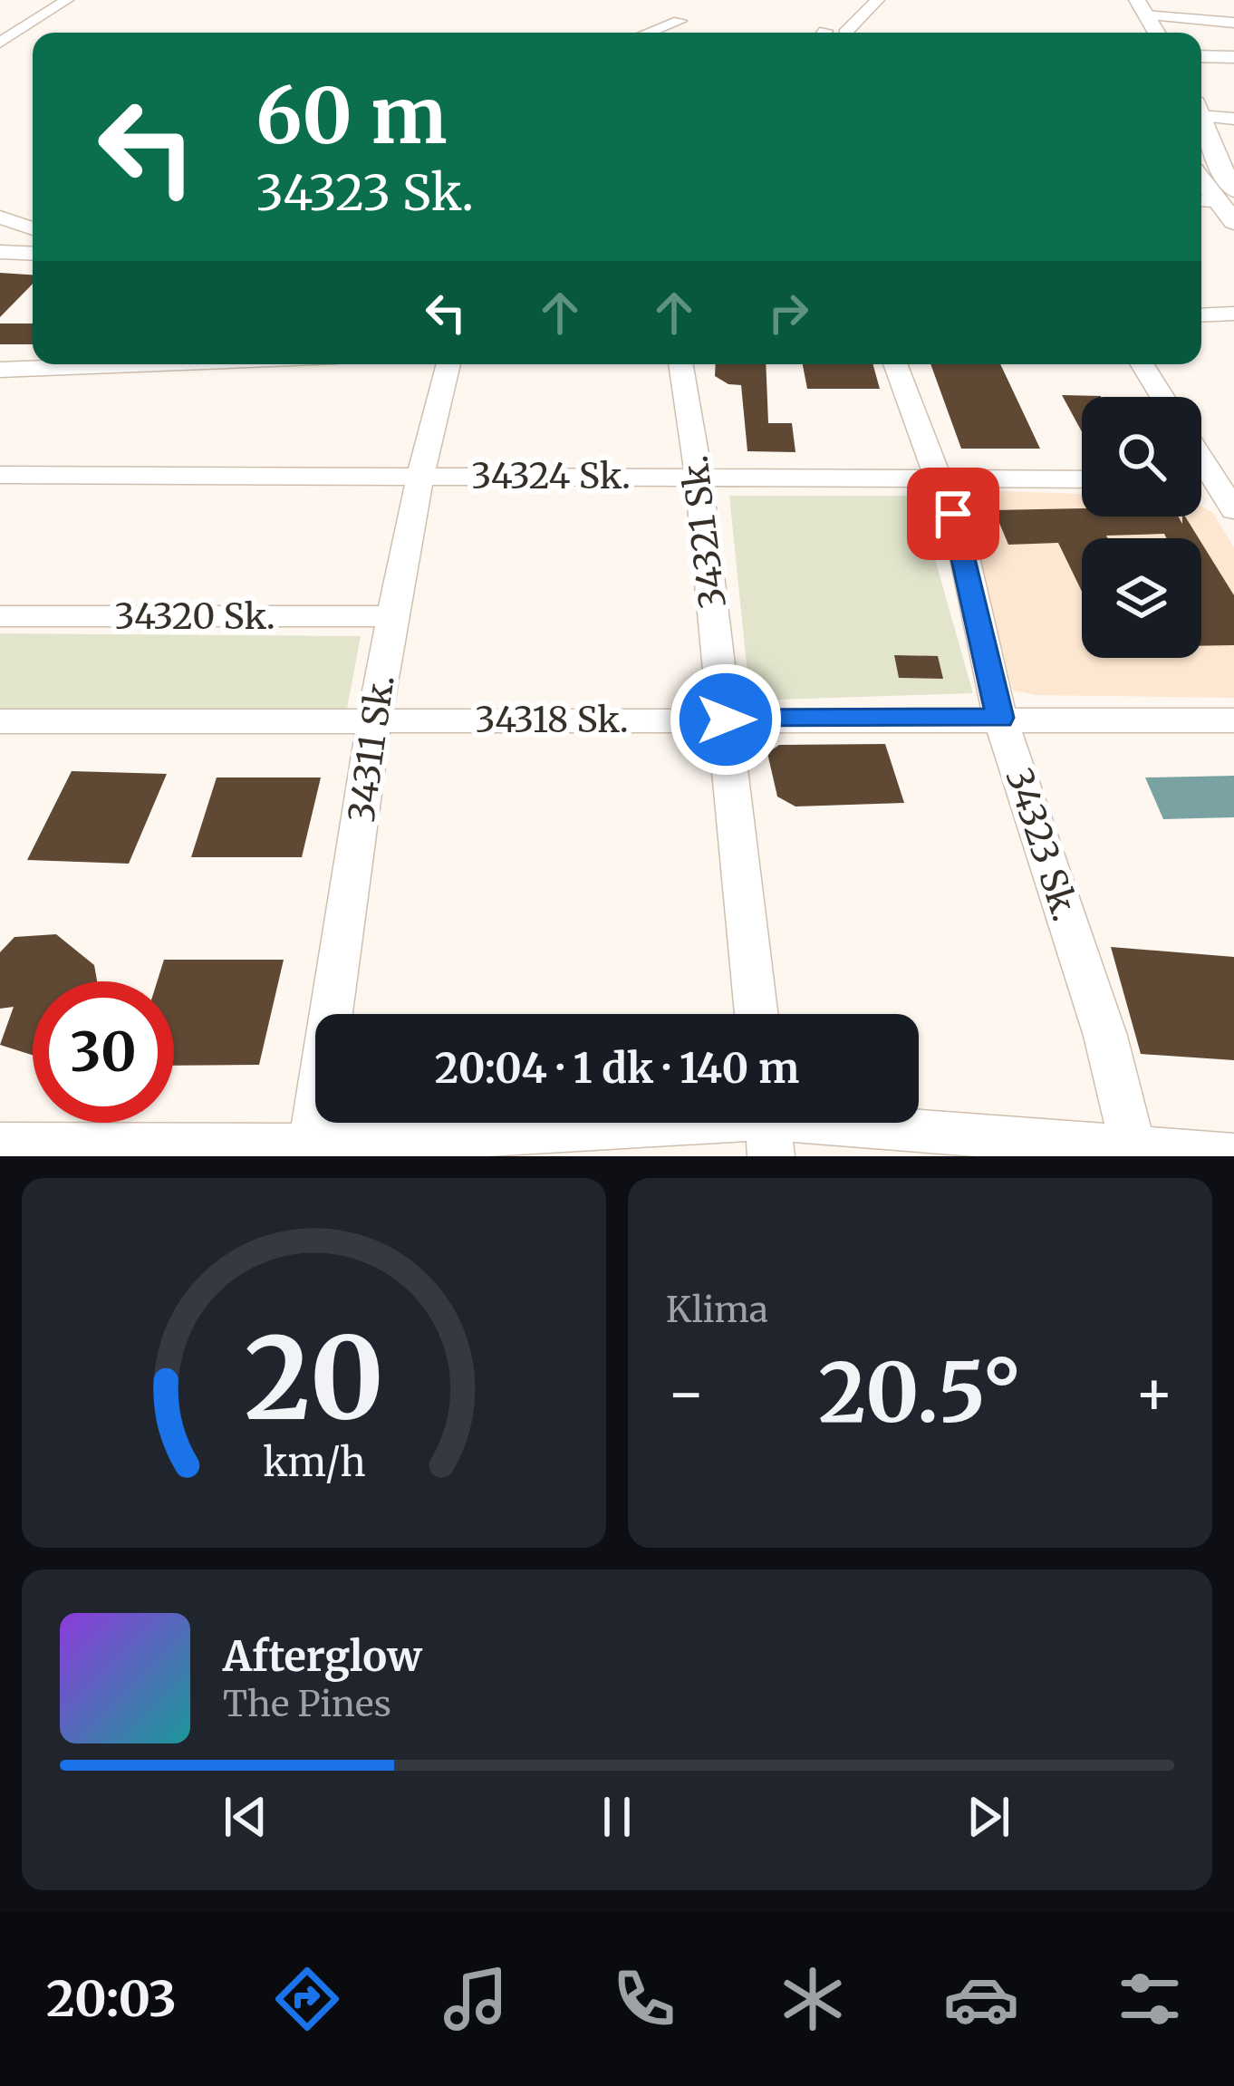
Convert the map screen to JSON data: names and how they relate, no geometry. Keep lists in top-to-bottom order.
{
  "streets": {
    "street": [
      "34324 Sk.",
      "34321 Sk.",
      "34320 Sk.",
      "34318 Sk.",
      "34311 Sk.",
      "34323 Sk."
    ]
  },
  "crossings": [
    ["34324 Sk.", "34321 Sk."],
    ["34324 Sk.", "34311 Sk."],
    ["34324 Sk.", "34323 Sk."],
    ["34321 Sk.", "34318 Sk."],
    ["34320 Sk.", "34311 Sk."],
    ["34318 Sk.", "34311 Sk."],
    ["34318 Sk.", "34323 Sk."]
  ],
  "page": {
    "turn": ["60 m", "34323 Sk."],
    "limit": "30",
    "trip": "20:04 · 1 dk · 140 m",
    "tile": "Klima",
    "heat": ["−", "20.5°", "+"],
    "song": ["Afterglow", "The Pines"],
    "tabs": "20:03",
    "gauge": ["20", "km/h"]
  }
}
